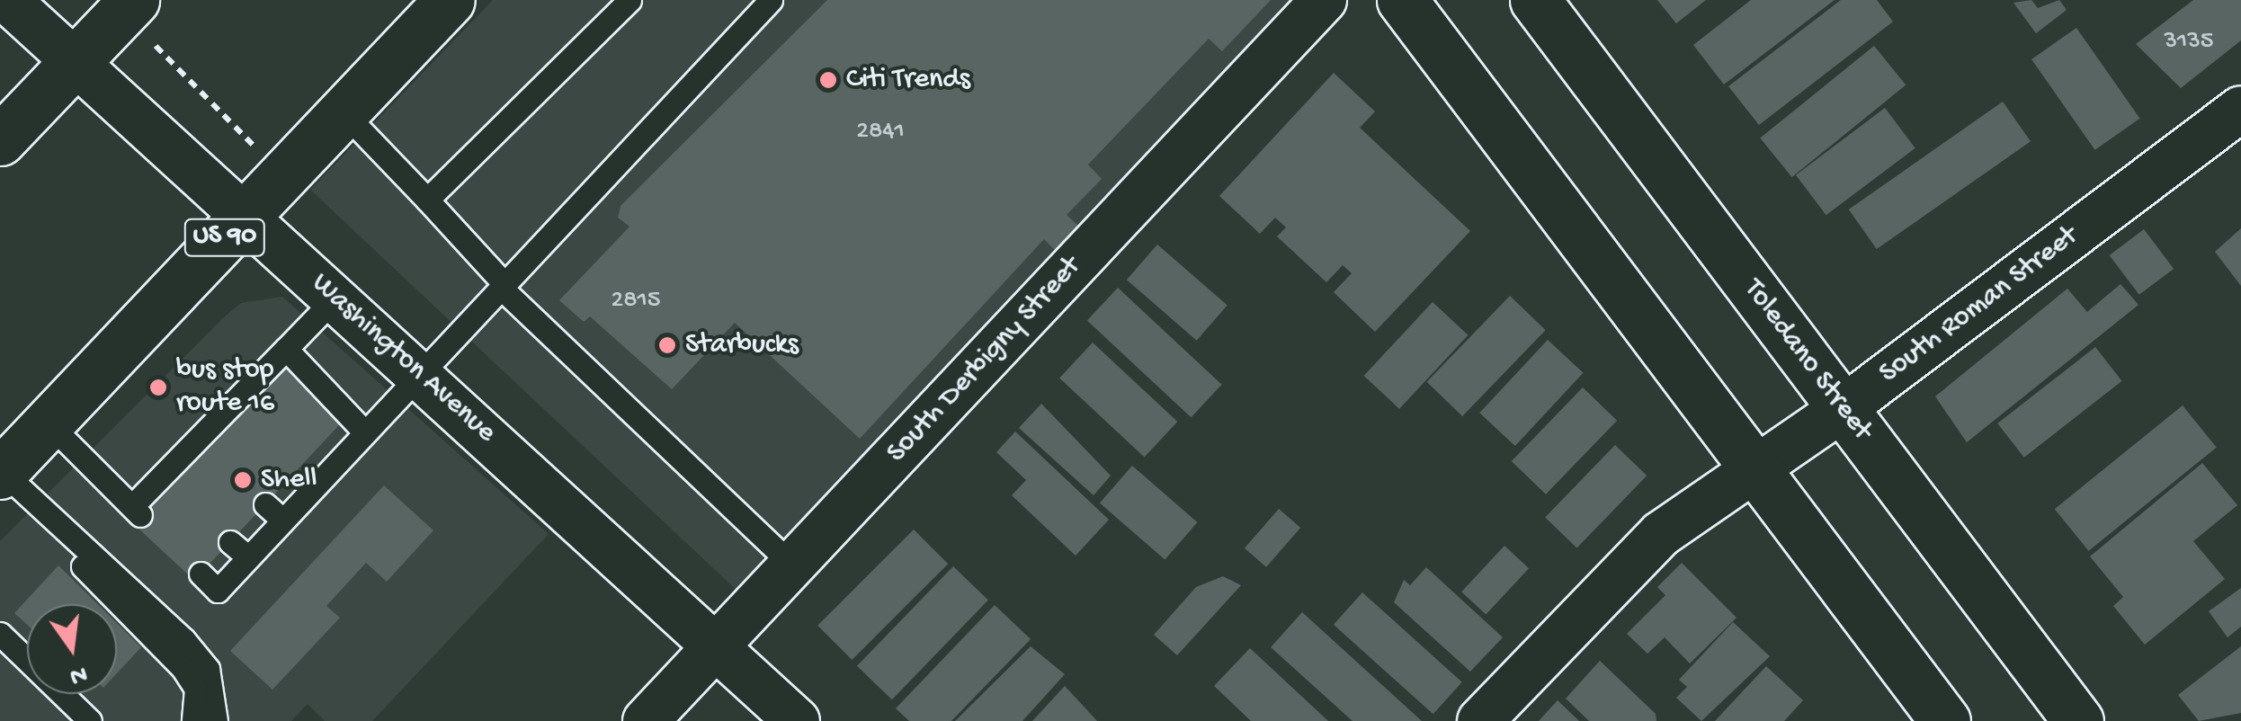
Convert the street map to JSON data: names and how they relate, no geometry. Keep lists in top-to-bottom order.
{
  "streets": {
    "street": [
      "US 90",
      "South Roman Street",
      "Washington Avenue",
      "South Derbigny Street",
      "Toledano Street"
    ]
  },
  "crossings": [
    ["US 90", "Washington Avenue"],
    ["South Roman Street", "Toledano Street"],
    ["Washington Avenue", "South Derbigny Street"]
  ],
  "places": [
    "Citi Trends",
    "Starbucks",
    "bus stop route 16",
    "Shell"
  ],
  "house_numbers": ["3135", "2841", "2815"],
  "north": "bottom"
}
